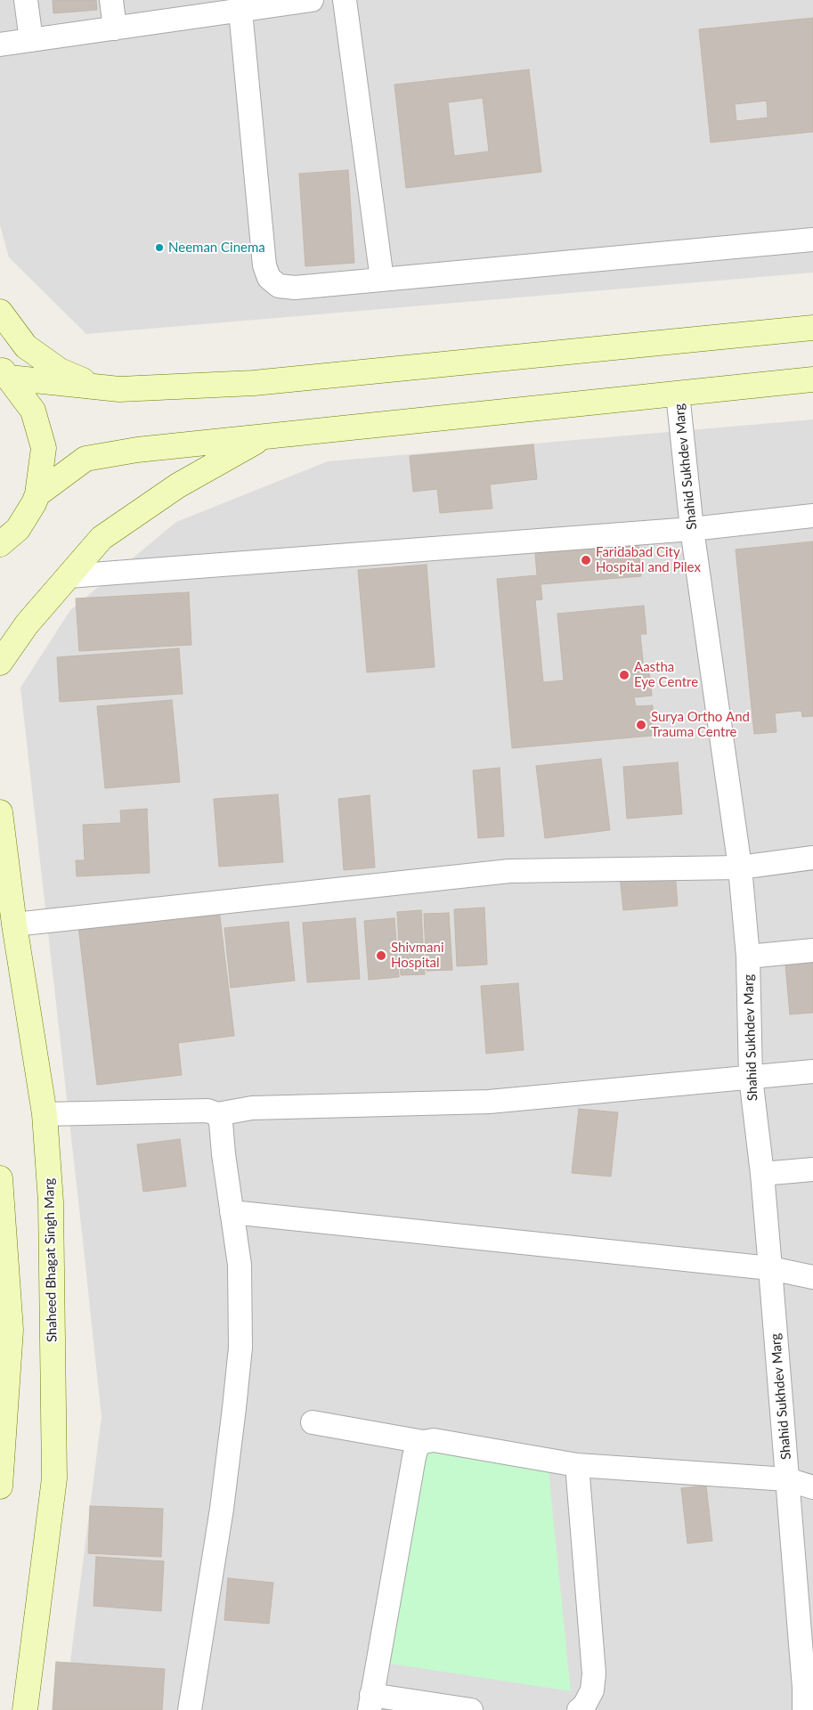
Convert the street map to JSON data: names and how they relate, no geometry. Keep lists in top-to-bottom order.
{
  "streets": {
    "street": ["Shahid Sukhdev Marg", "Shaheed Bhagat Singh Marg"]
  },
  "places": [
    "Neeman Cinema",
    "Faridabad City Hospital and Pilex",
    "Aastha Eye Centre",
    "Surya Ortho And Trauma Centre",
    "Shivmani Hospital"
  ]
}
